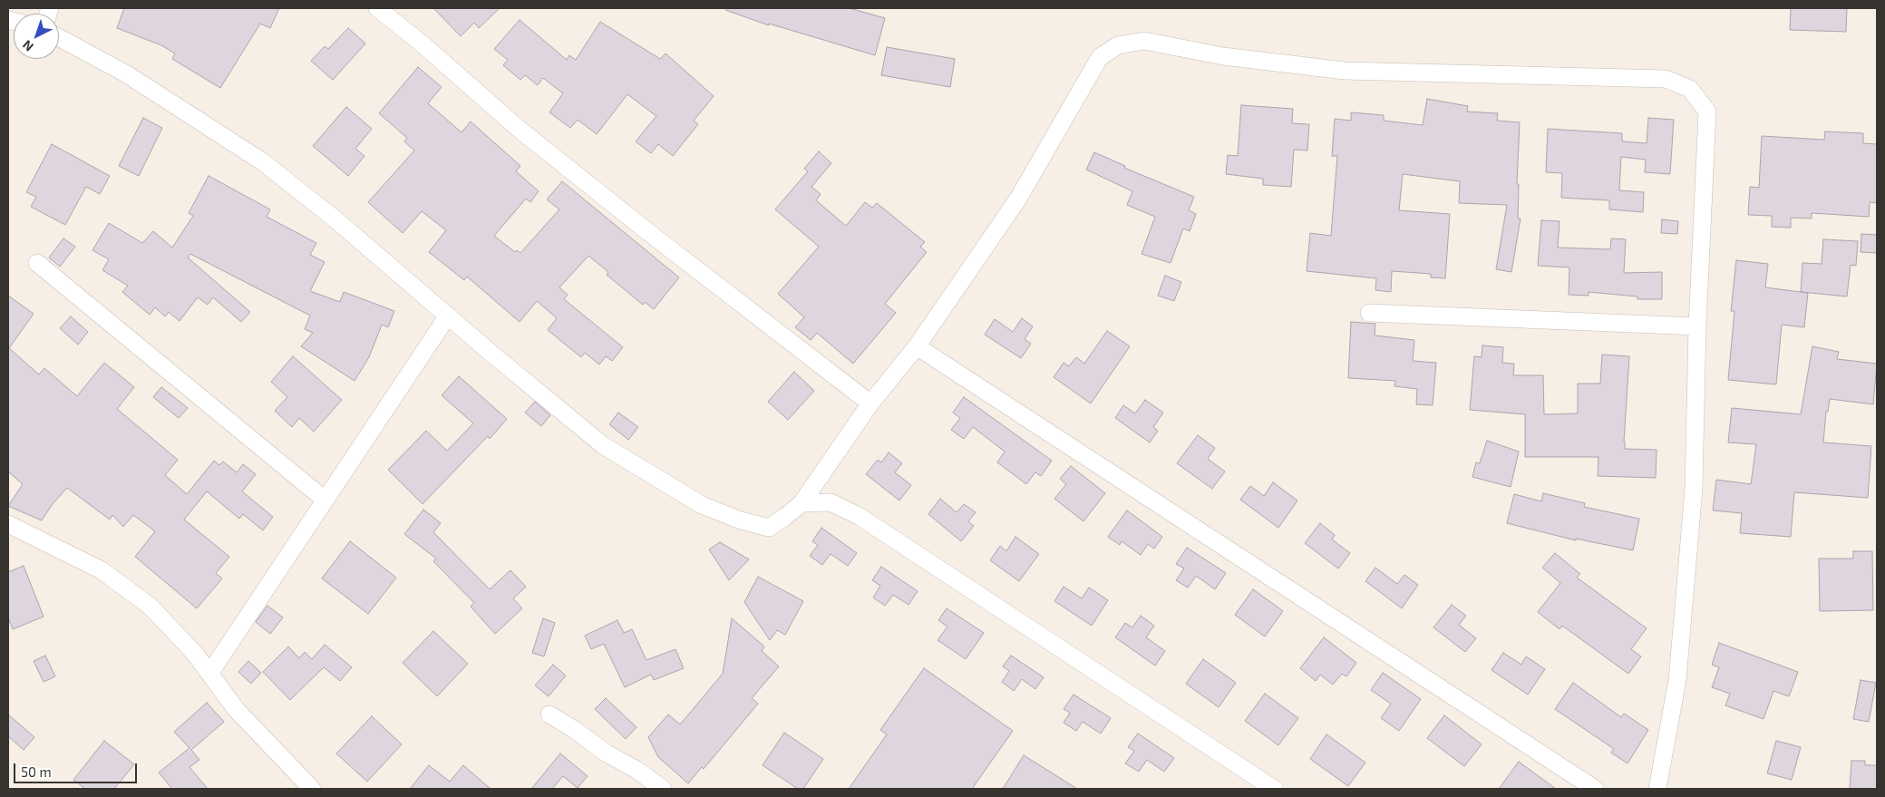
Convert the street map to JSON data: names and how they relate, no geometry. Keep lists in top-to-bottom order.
{
  "scale_bar": "50 m",
  "north": "bottom left"
}
